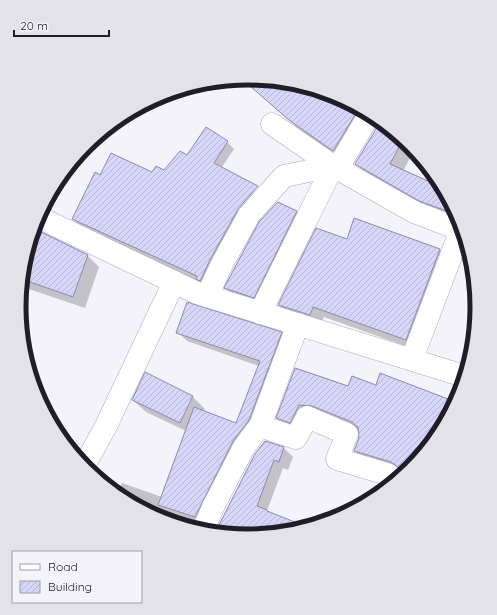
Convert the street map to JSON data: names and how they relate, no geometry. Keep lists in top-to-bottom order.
{
  "legend": ["Road", "Building"],
  "scale_bar": "20 m"
}
